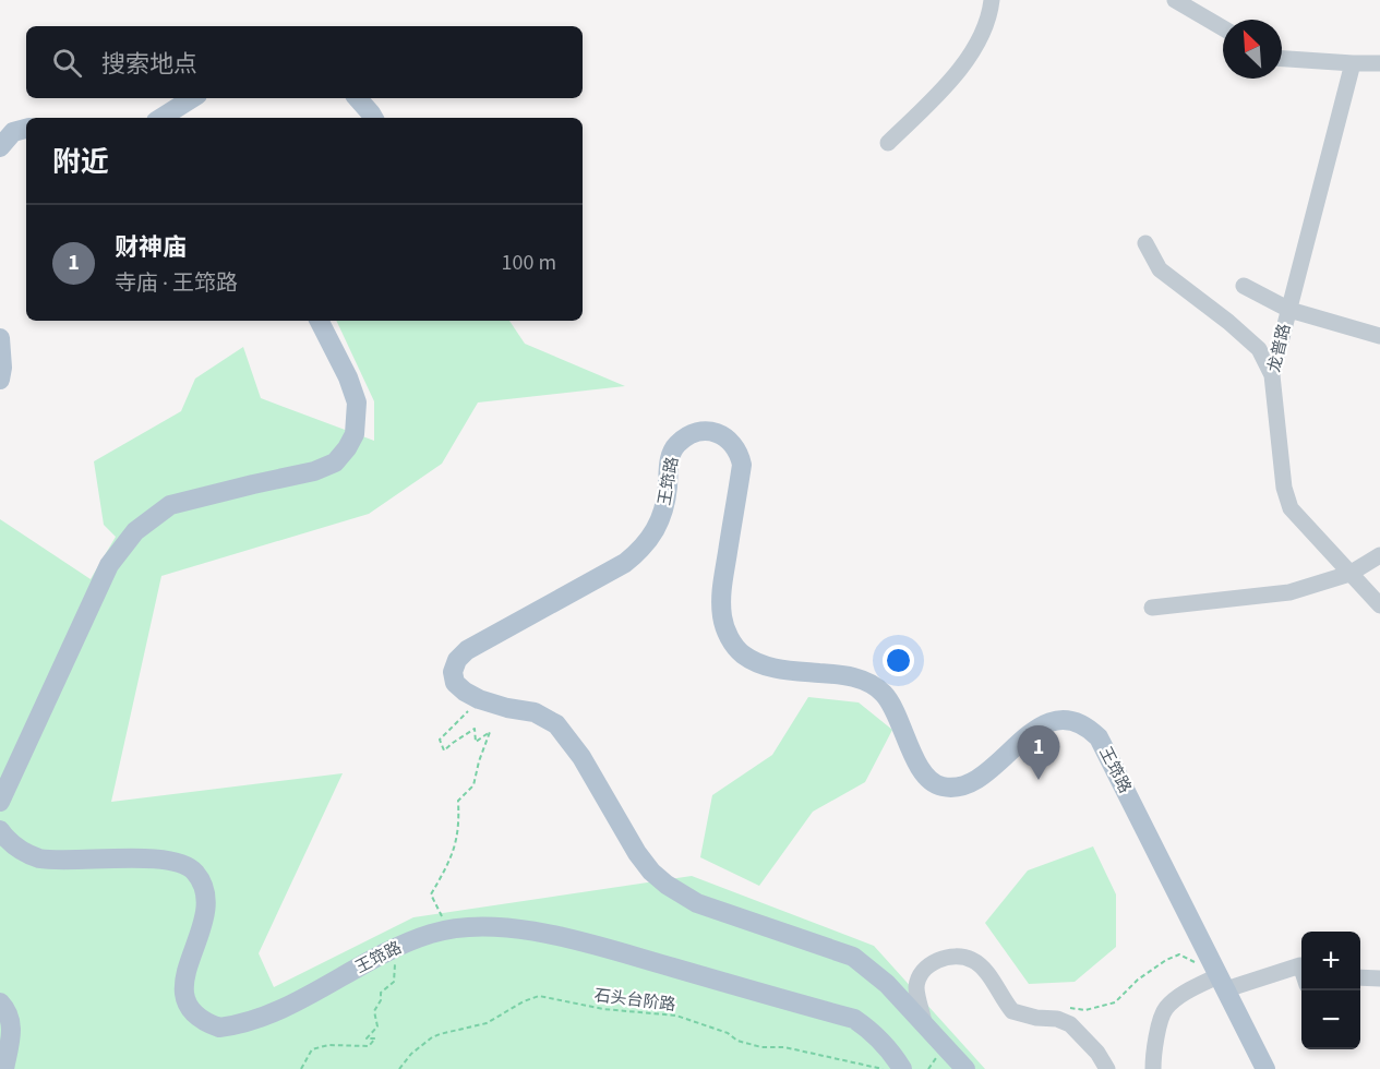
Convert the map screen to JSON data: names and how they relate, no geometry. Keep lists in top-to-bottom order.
{
  "streets": {
    "main road": ["王筇路"],
    "street": ["龙普路"],
    "path": ["石头台阶路"]
  },
  "north": "top left",
  "page": {
    "search": "搜索地点",
    "heading": "附近",
    "list": [
      {
        "mark": "1",
        "name": "财神庙",
        "note": "寺庙 · 王筇路",
        "value": "100 m"
      }
    ],
    "pins": "1",
    "map_buttons": ["+", "−"]
  }
}
